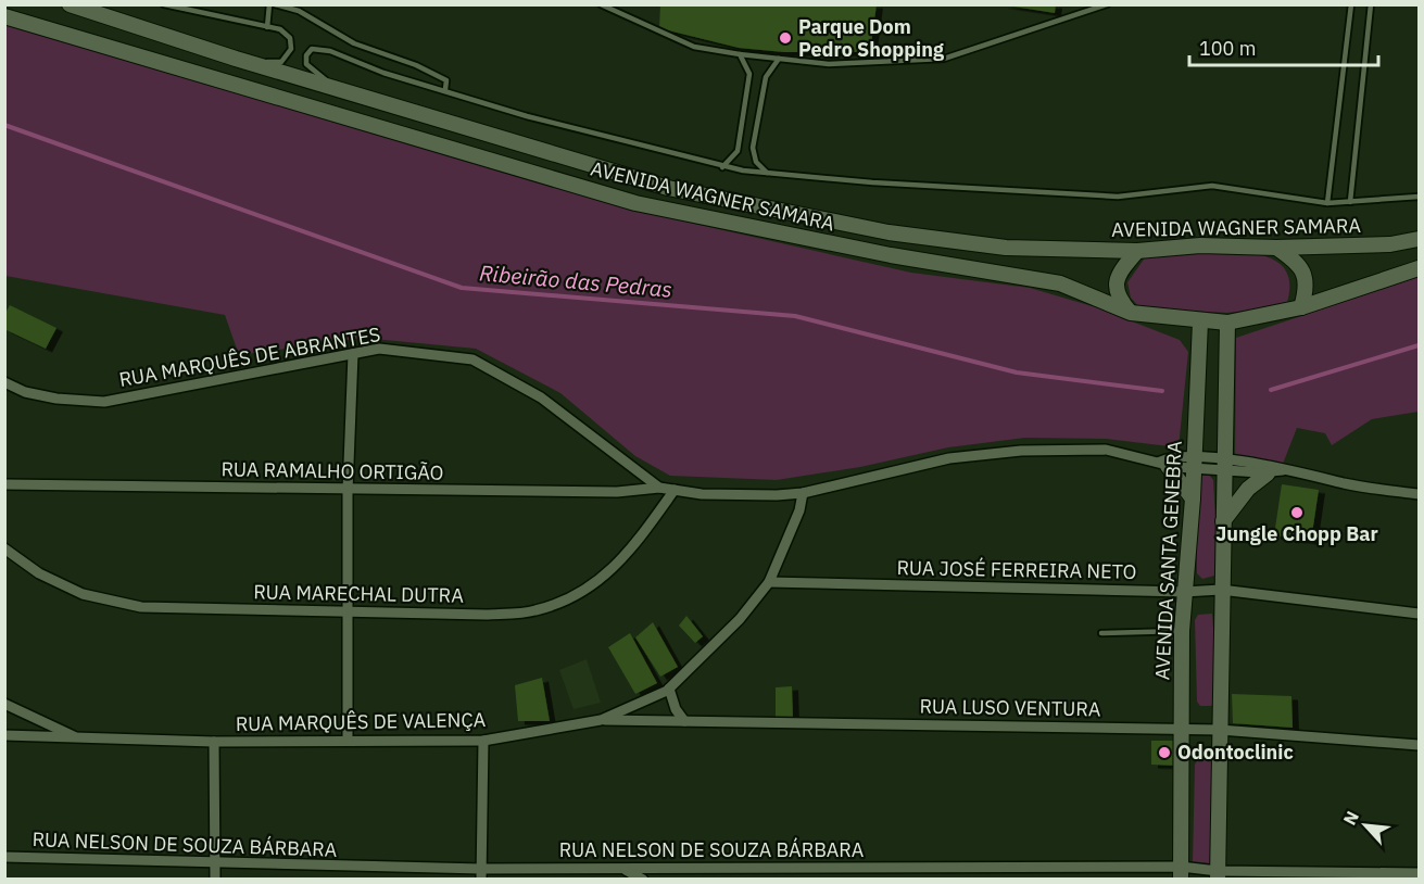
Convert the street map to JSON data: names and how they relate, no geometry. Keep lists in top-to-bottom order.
{
  "streets": {
    "main road": ["AVENIDA WAGNER SAMARA", "AVENIDA SANTA GENEBRA"],
    "street": [
      "RUA MARQUÊS DE ABRANTES",
      "RUA RAMALHO ORTIGÃO",
      "RUA JOSÉ FERREIRA NETO",
      "RUA MARECHAL DUTRA",
      "RUA LUSO VENTURA",
      "RUA MARQUÊS DE VALENÇA",
      "RUA NELSON DE SOUZA BÁRBARA"
    ]
  },
  "crossings": [
    ["AVENIDA WAGNER SAMARA", "AVENIDA SANTA GENEBRA"],
    ["RUA MARQUÊS DE ABRANTES", "RUA RAMALHO ORTIGÃO"],
    ["RUA MARQUÊS DE ABRANTES", "AVENIDA SANTA GENEBRA"],
    ["RUA MARQUÊS DE ABRANTES", "RUA MARECHAL DUTRA"],
    ["RUA MARQUÊS DE ABRANTES", "RUA MARQUÊS DE VALENÇA"],
    ["AVENIDA SANTA GENEBRA", "RUA JOSÉ FERREIRA NETO"],
    ["AVENIDA SANTA GENEBRA", "RUA LUSO VENTURA"],
    ["AVENIDA SANTA GENEBRA", "RUA NELSON DE SOUZA BÁRBARA"],
    ["RUA JOSÉ FERREIRA NETO", "RUA MARQUÊS DE VALENÇA"],
    ["RUA LUSO VENTURA", "RUA MARQUÊS DE VALENÇA"]
  ],
  "water": ["Ribeirão das Pedras"],
  "places": ["Parque Dom Pedro Shopping", "Jungle Chopp Bar", "Odontoclinic"],
  "scale_bar": "100 m",
  "north": "top left"
}
